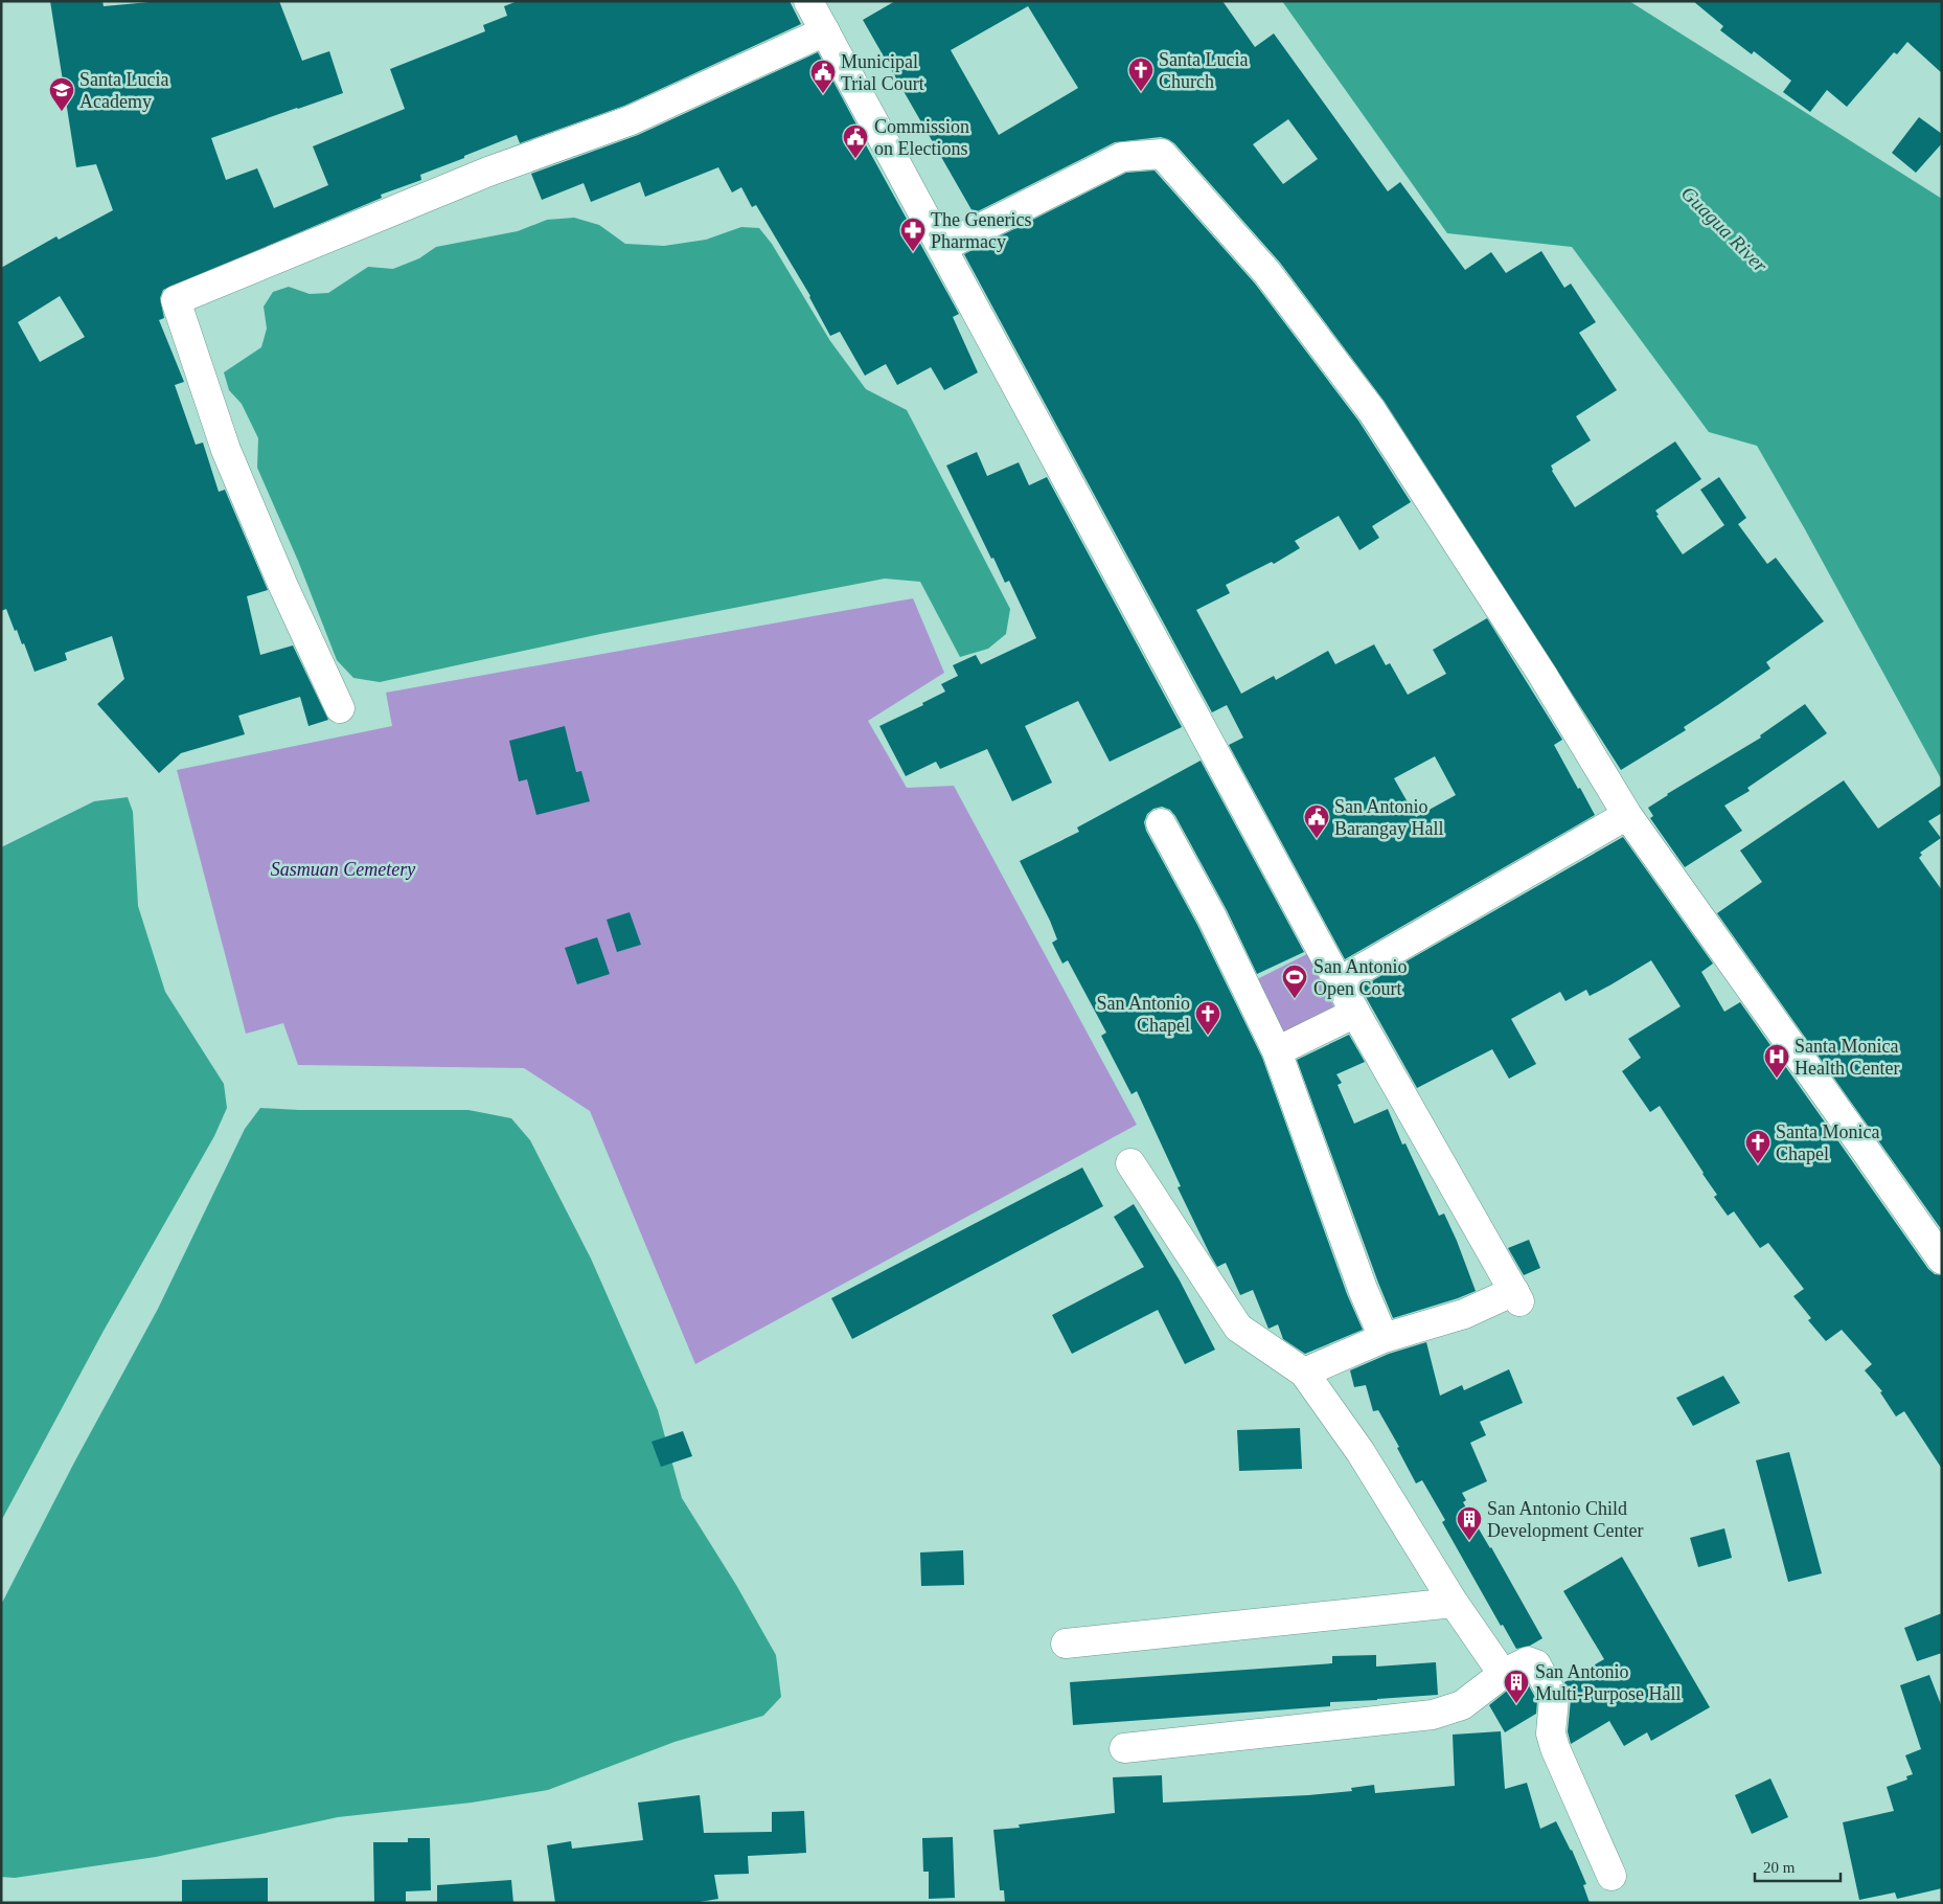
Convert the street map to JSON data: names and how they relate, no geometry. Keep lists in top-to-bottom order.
{
  "water": ["Guagua River"],
  "parks": ["Sasmuan Cemetery"],
  "places": {
    "church": ["Santa Lucia Church", "San Antonio Chapel", "Santa Monica Chapel"],
    "public building": ["Municipal Trial Court", "Commission on Elections", "San Antonio Barangay Hall"],
    "school or university": ["Santa Lucia Academy"],
    "pharmacy": ["The Generics Pharmacy"],
    "sports": ["San Antonio Open Court"],
    "hospital": ["Santa Monica Health Center"],
    "building": ["San Antonio Child Development Center", "San Antonio Multi-Purpose Hall"]
  },
  "scale_bar": "20 m"
}
